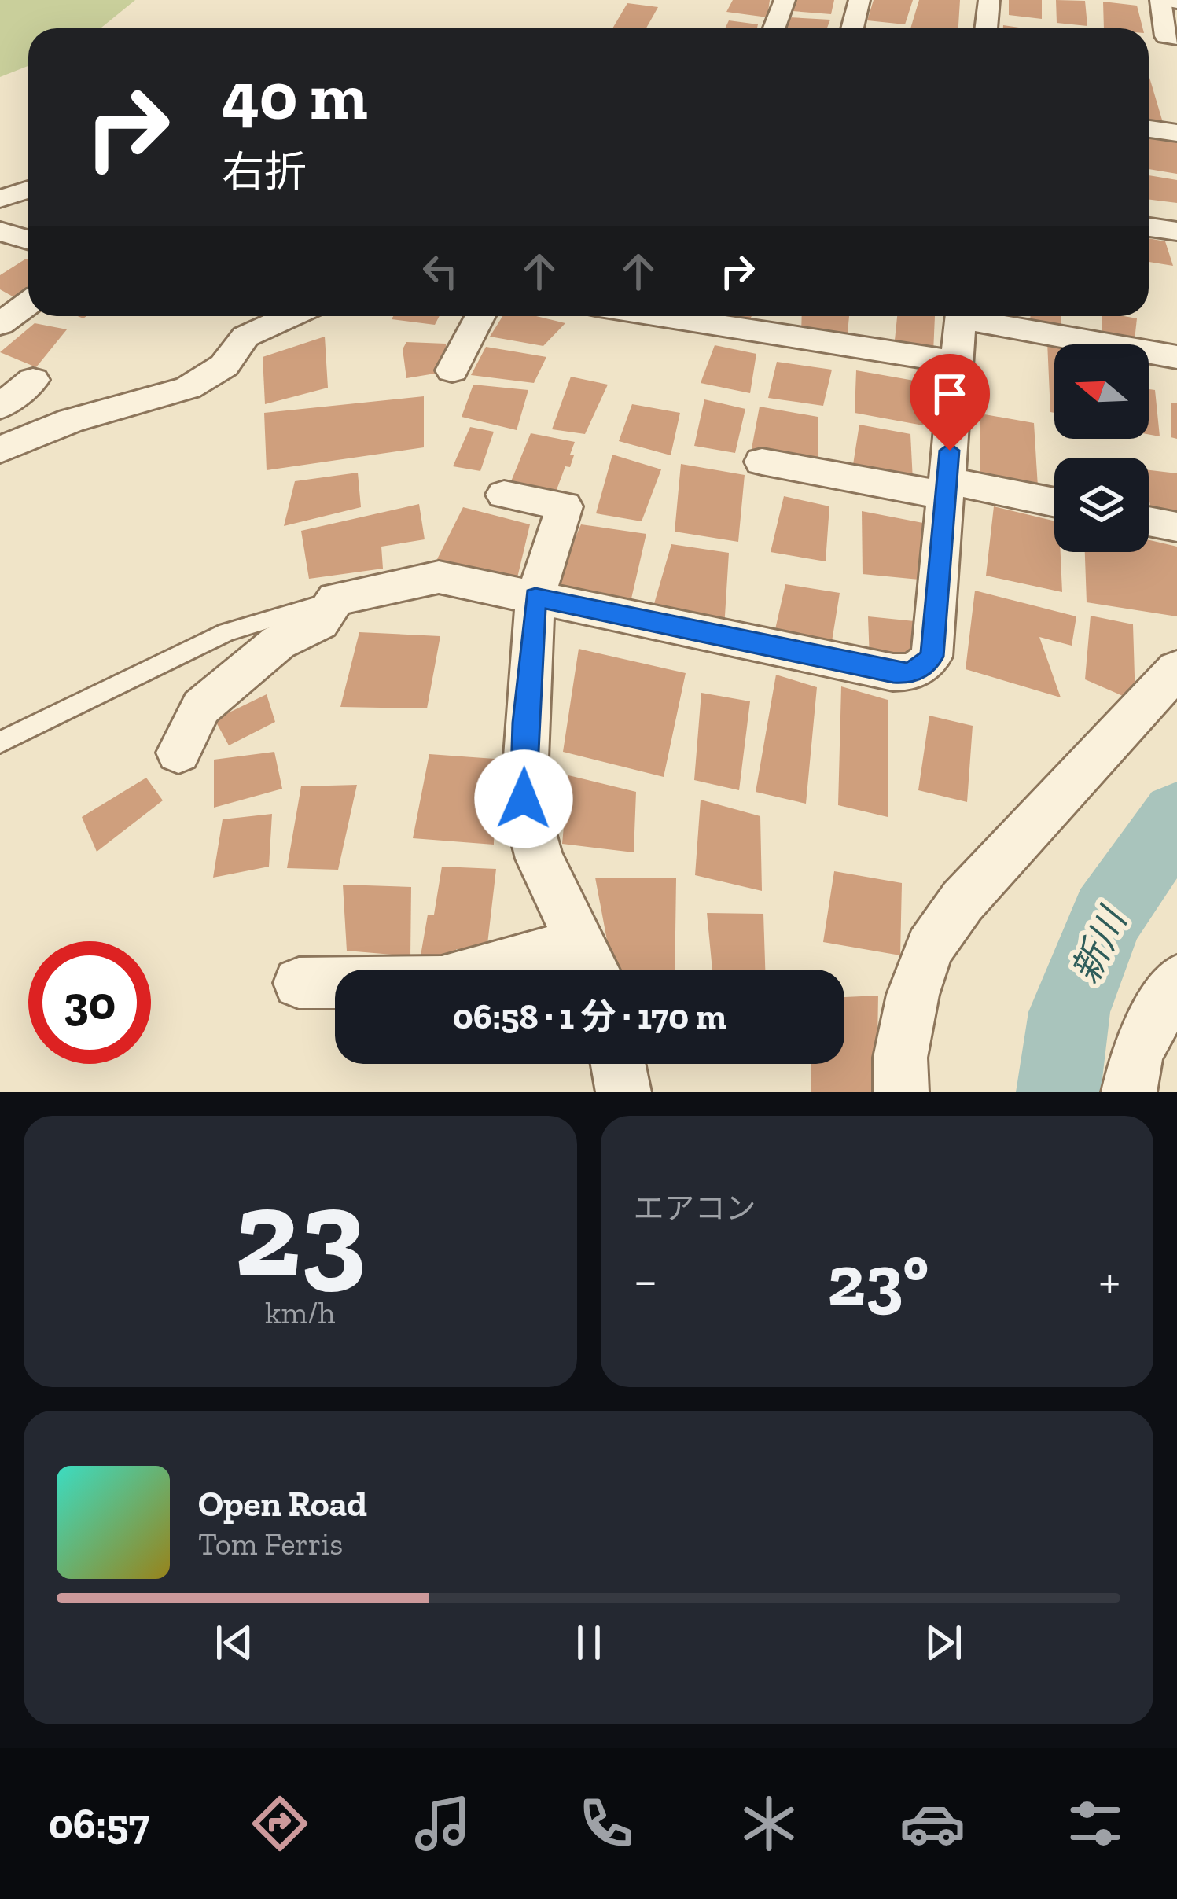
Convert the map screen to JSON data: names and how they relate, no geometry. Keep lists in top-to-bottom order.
{
  "water": ["新川"],
  "north": "left",
  "page": {
    "turn": ["40 m", "右折"],
    "limit": "30",
    "trip": "06:58 · 1 分 · 170 m",
    "tile": [
      ["23", "km/h"],
      "エアコン"
    ],
    "heat": ["−", "23°", "+"],
    "song": ["Open Road", "Tom Ferris"],
    "tabs": "06:57"
  }
}
